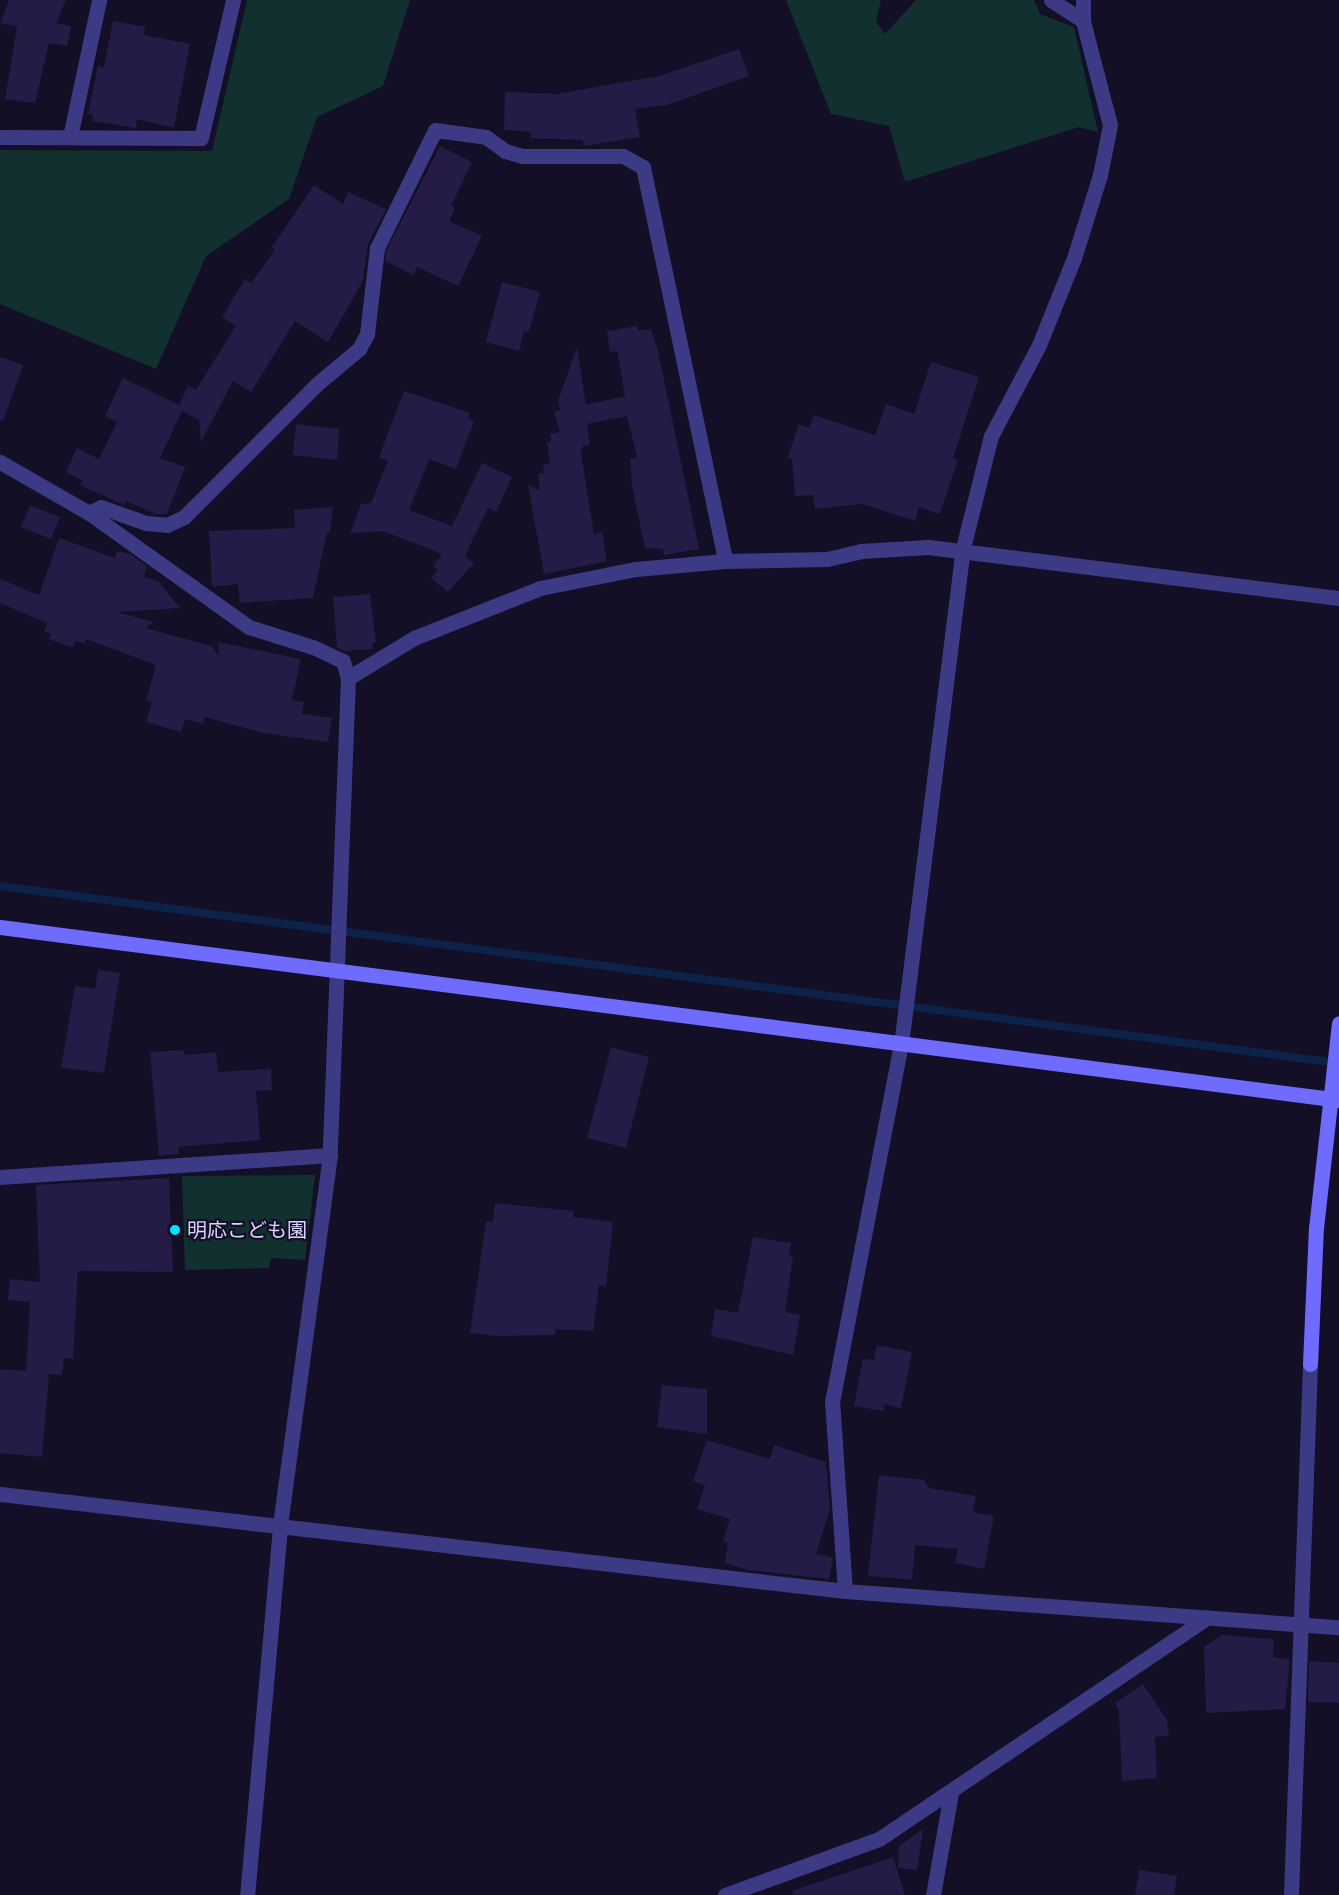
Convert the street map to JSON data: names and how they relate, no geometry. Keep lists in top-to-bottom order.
{
  "places": ["明応こども園"]
}
